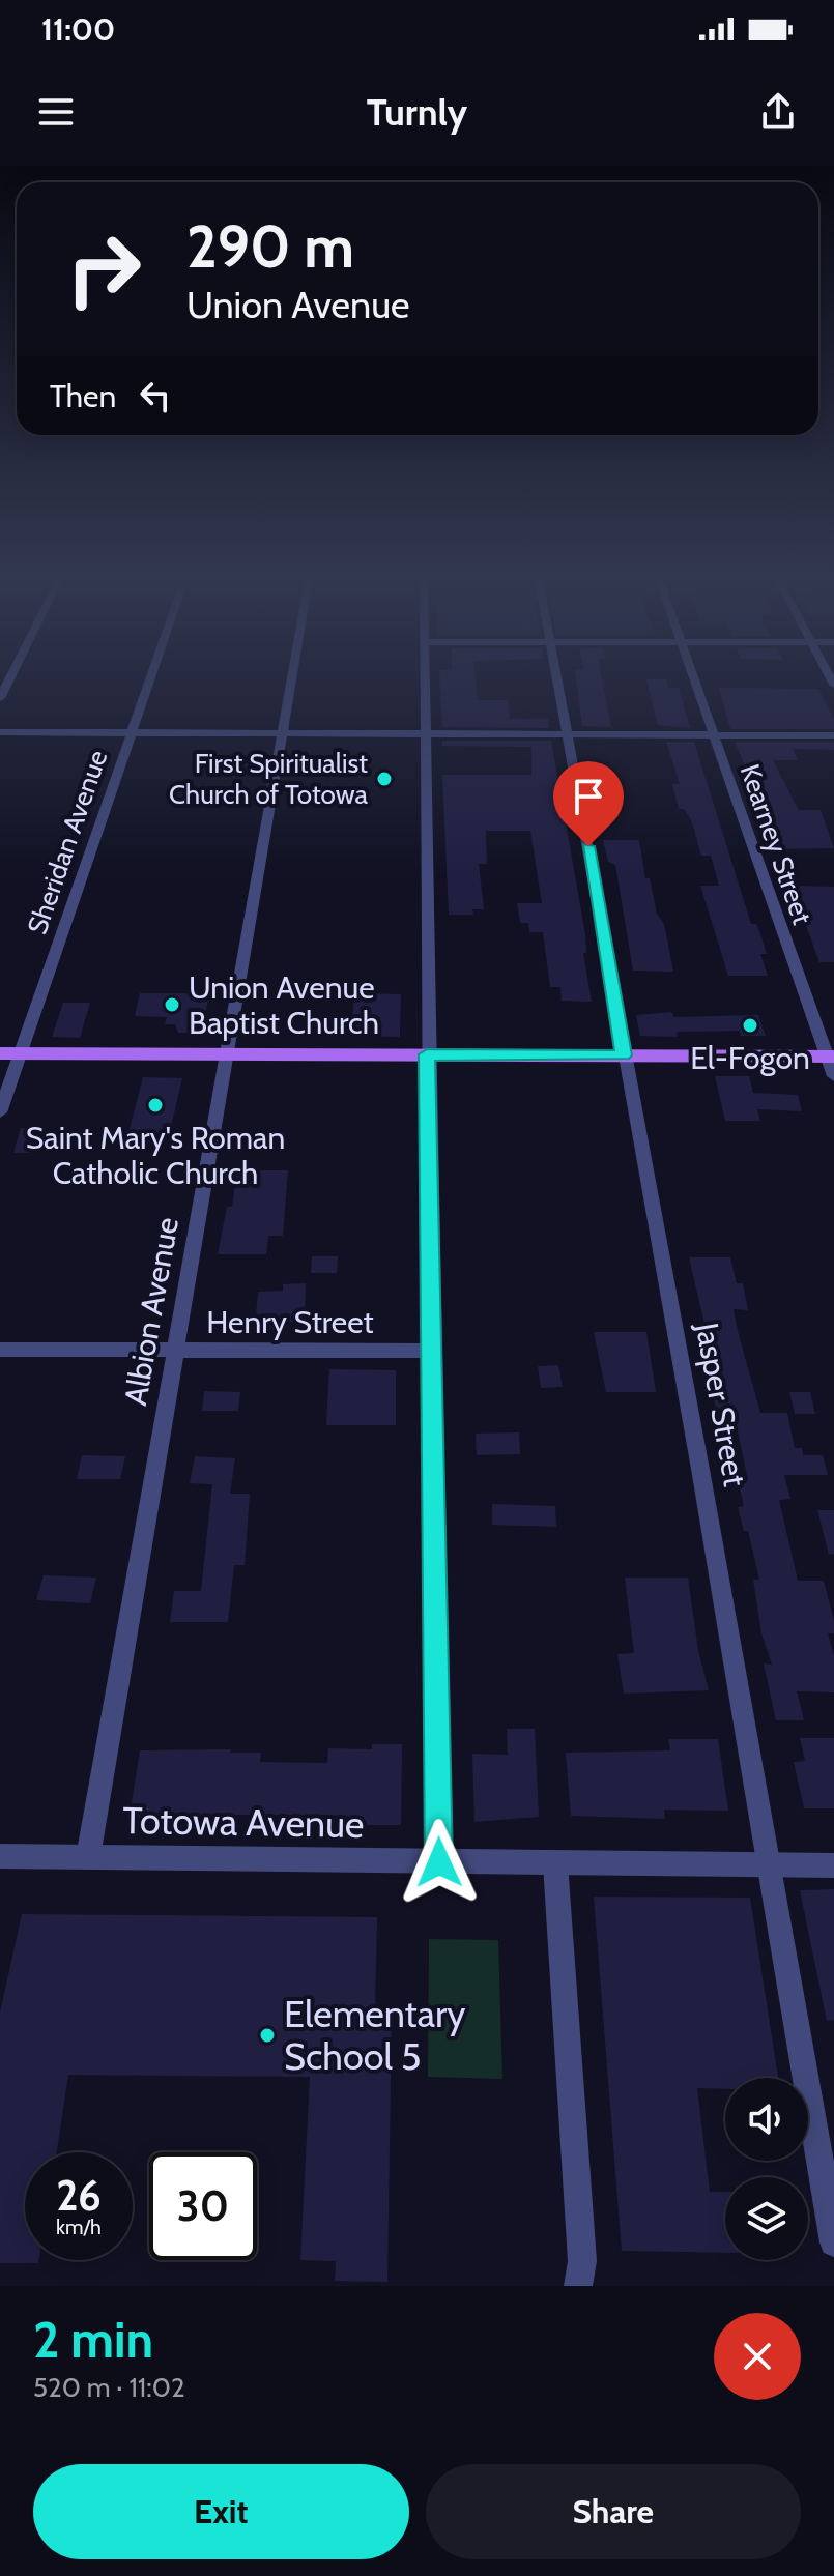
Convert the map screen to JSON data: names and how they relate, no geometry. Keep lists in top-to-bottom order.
{
  "streets": {
    "street": [
      "Sheridan Avenue",
      "Kearney Street",
      "Albion Avenue",
      "Henry Street",
      "Jasper Street",
      "Totowa Avenue"
    ]
  },
  "crossings": [
    ["Albion Avenue", "Henry Street"],
    ["Albion Avenue", "Totowa Avenue"],
    ["Jasper Street", "Totowa Avenue"]
  ],
  "places": [
    "First Spiritualist Church of Totowa",
    "Union Avenue Baptist Church",
    "El-Fogon",
    "Saint Mary's Roman Catholic Church",
    "Elementary School 5"
  ],
  "page": {
    "status": "11:00",
    "header": "Turnly",
    "turn": ["290 m", "Union Avenue"],
    "then": "Then",
    "speed": "26 km/h",
    "limit": "30",
    "heading": ["2 min", "520 m · 11:02"],
    "buttons": ["Exit", "Share"]
  }
}
